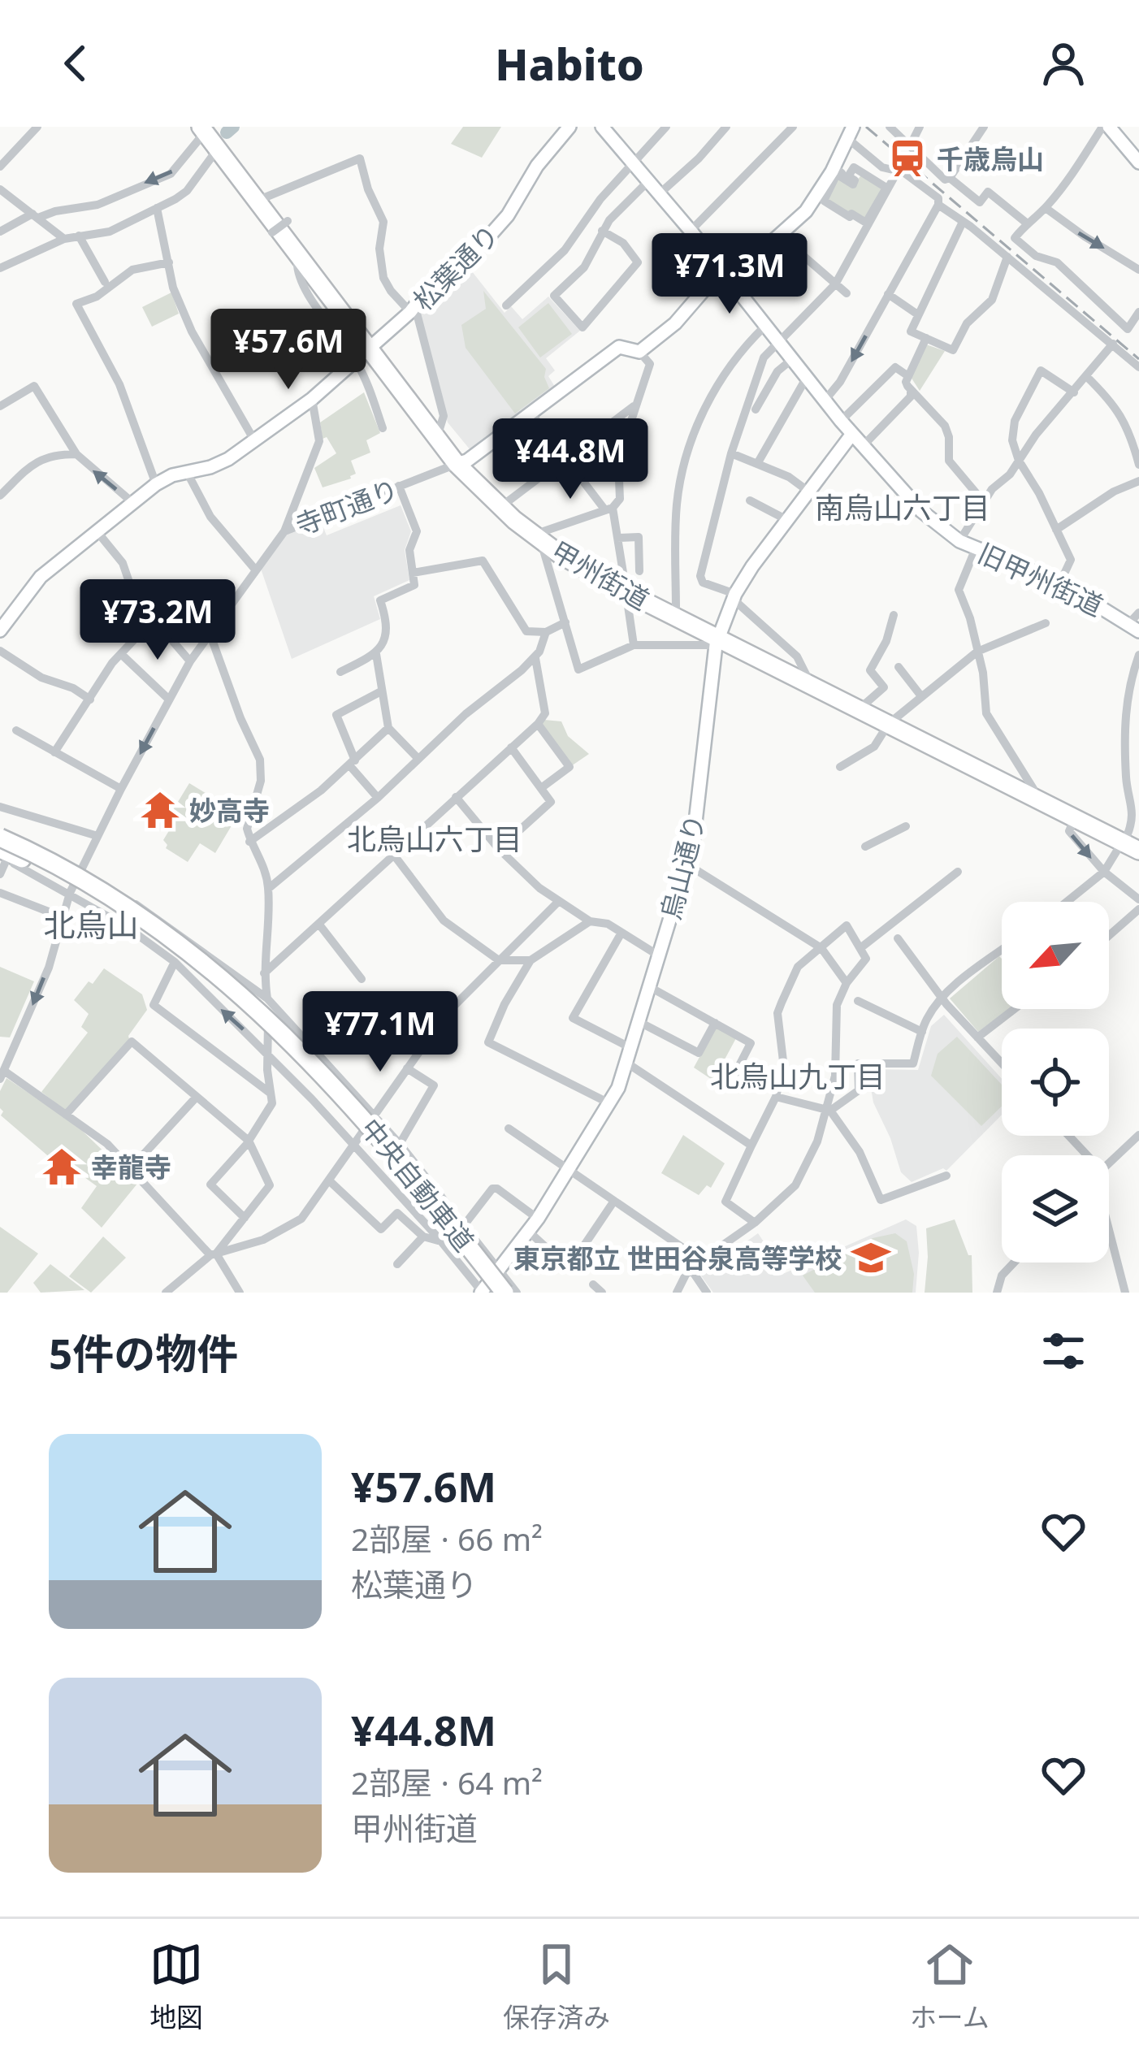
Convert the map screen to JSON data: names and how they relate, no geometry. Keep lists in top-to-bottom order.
{
  "streets": {
    "highway": ["甲州街道", "中央自動車道"],
    "street": [
      "松葉通り",
      "寺町通り",
      "旧甲州街道",
      "烏山通り"
    ]
  },
  "crossings": [
    ["松葉通り", "甲州街道"],
    ["寺町通り", "甲州街道"],
    ["寺町通り", "旧甲州街道"],
    ["甲州街道", "烏山通り"],
    ["旧甲州街道", "烏山通り"]
  ],
  "districts": [
    "南烏山六丁目",
    "北烏山六丁目",
    "北烏山",
    "北烏山九丁目"
  ],
  "places": {
    "station": ["千歳烏山"],
    "temple": ["妙高寺", "幸龍寺"],
    "school or university": ["東京都立 世田谷泉高等学校"]
  },
  "north": "bottom left",
  "page": {
    "header": "Habito",
    "price": [
      "¥71.3M",
      "¥57.6M",
      "¥44.8M",
      "¥73.2M",
      "¥77.1M"
    ],
    "heading": "5件の物件",
    "list": [
      {
        "name": "¥57.6M",
        "note": "2部屋 · 66 m² · 松葉通り"
      },
      {
        "name": "¥44.8M",
        "note": "2部屋 · 64 m² · 甲州街道"
      }
    ],
    "tabs": ["地図", "保存済み", "ホーム"]
  }
}
